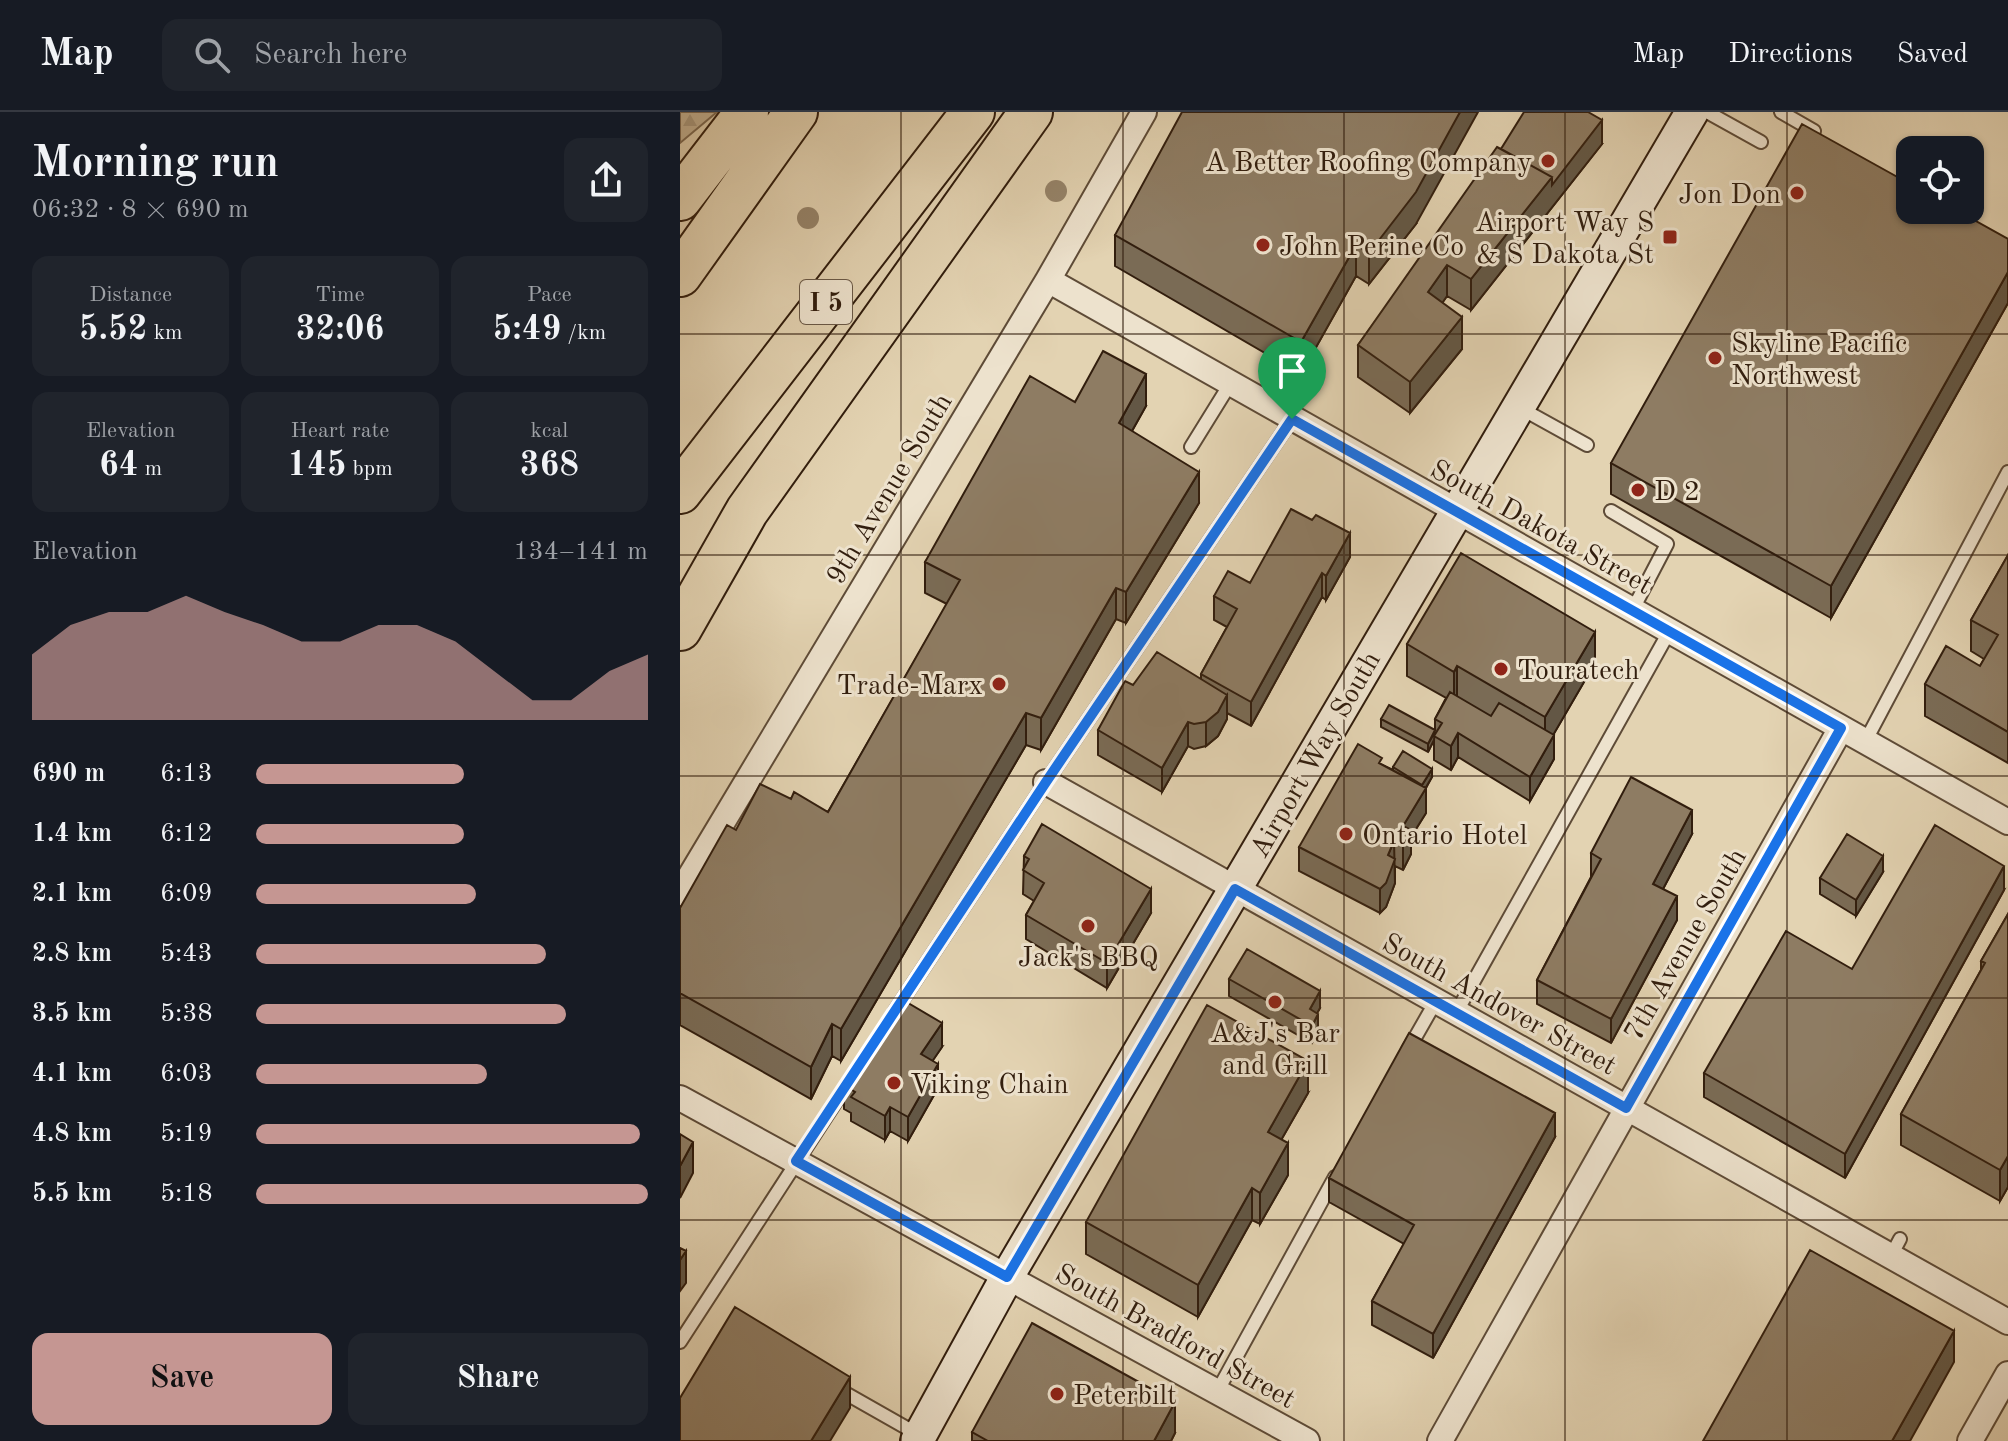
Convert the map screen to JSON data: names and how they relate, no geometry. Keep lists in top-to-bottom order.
{
  "streets": {
    "highway": ["I 5"],
    "main road": ["Airport Way South"],
    "street": [
      "9th Avenue South",
      "South Dakota Street",
      "7th Avenue South",
      "South Andover Street",
      "South Bradford Street"
    ]
  },
  "crossings": [
    ["9th Avenue South", "South Dakota Street"],
    ["South Dakota Street", "Airport Way South"],
    ["South Dakota Street", "7th Avenue South"],
    ["Airport Way South", "South Andover Street"],
    ["Airport Way South", "South Bradford Street"],
    ["7th Avenue South", "South Andover Street"]
  ],
  "places": {
    "other": [
      "A Better Roofing Company",
      "Jon Don",
      "John Perine Co",
      "Skyline Pacific Northwest",
      "D 2",
      "Touratech",
      "Trade-Marx",
      "Ontario Hotel",
      "Jack's BBQ",
      "A&J's Bar and Grill",
      "Viking Chain",
      "Peterbilt"
    ],
    "transit": ["Airport Way S & S Dakota St"]
  },
  "page": {
    "header": "Map",
    "search": "Search here",
    "nav": ["Map", "Directions", "Saved"],
    "heading": ["Morning run", "06:32 · 8 × 690 m"],
    "stats": [
      ["Distance", "5.52 km"],
      ["Time", "32:06"],
      ["Pace", "5:49 /km"],
      ["Elevation", "64 m"],
      ["Heart rate", "145 bpm"],
      ["kcal", "368"]
    ],
    "chart": ["Elevation", "134–141 m"],
    "list": [
      {
        "name": "690 m",
        "note": "6:13"
      },
      {
        "name": "1.4 km",
        "note": "6:12"
      },
      {
        "name": "2.1 km",
        "note": "6:09"
      },
      {
        "name": "2.8 km",
        "note": "5:43"
      },
      {
        "name": "3.5 km",
        "note": "5:38"
      },
      {
        "name": "4.1 km",
        "note": "6:03"
      },
      {
        "name": "4.8 km",
        "note": "5:19"
      },
      {
        "name": "5.5 km",
        "note": "5:18"
      }
    ],
    "buttons": ["Save", "Share"]
  }
}
